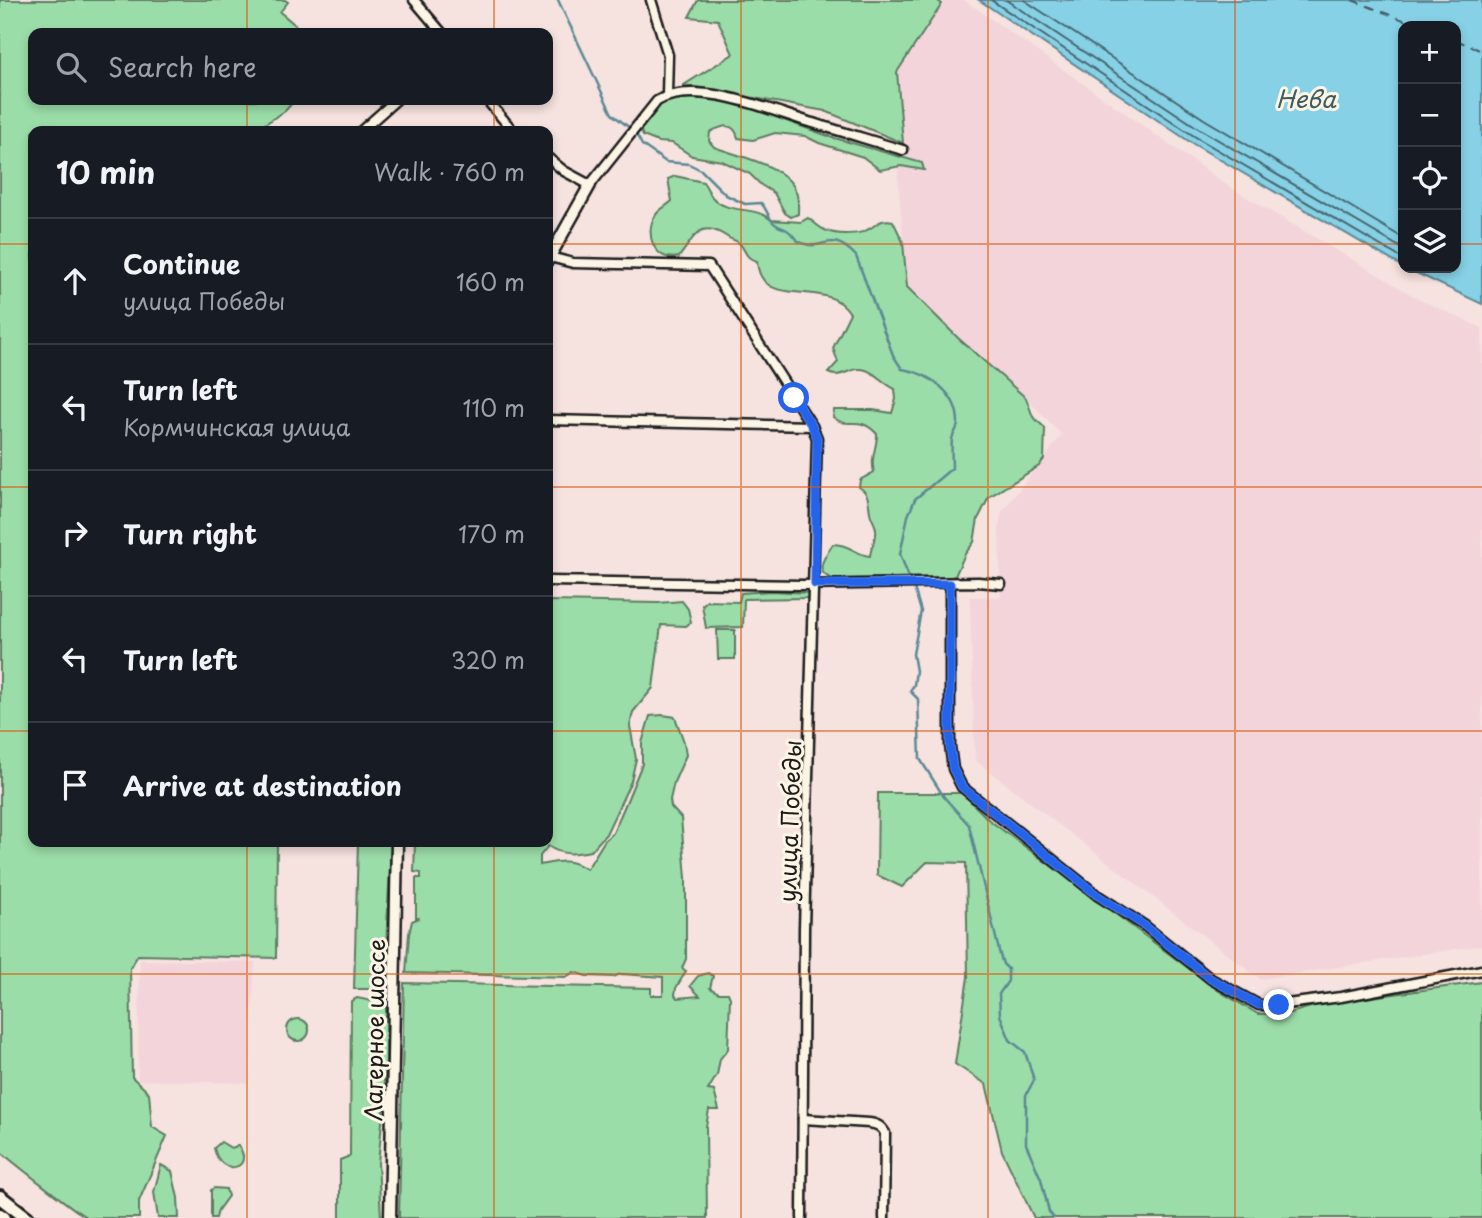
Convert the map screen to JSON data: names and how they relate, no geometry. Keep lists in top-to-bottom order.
{
  "streets": {
    "street": ["улица Победы", "Лагерное шоссе"]
  },
  "water": ["Нева"],
  "page": {
    "map_buttons": ["+", "−"],
    "search": "Search here",
    "heading": ["10 min", "Walk · 760 m"],
    "list": [
      ["Continue", "улица Победы", "160 m"],
      ["Turn left", "Кормчинская улица", "110 m"],
      ["Turn right", "170 m"],
      ["Turn left", "320 m"],
      "Arrive at destination"
    ]
  }
}
